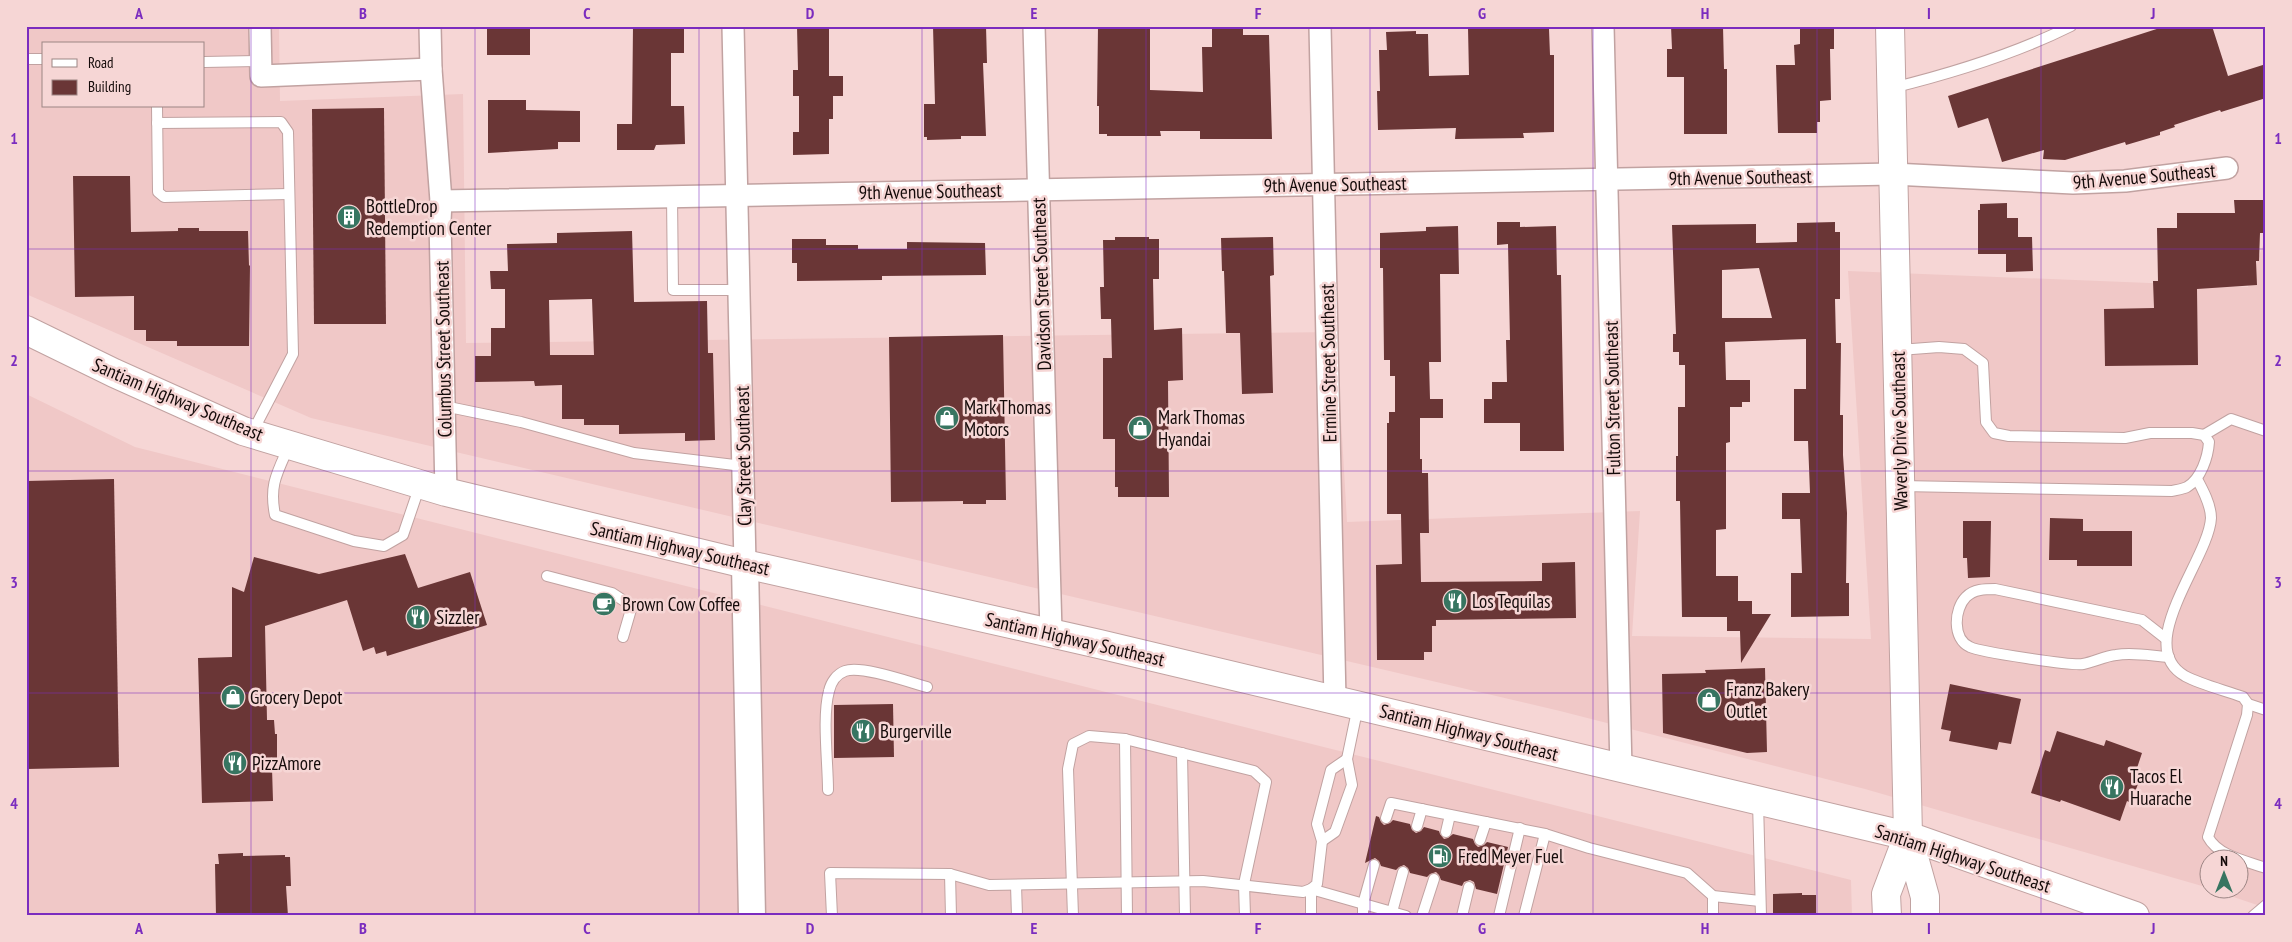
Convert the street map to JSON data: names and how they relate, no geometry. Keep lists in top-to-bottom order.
{
  "streets": {
    "main road": ["Santiam Highway Southeast", "Waverly Drive Southeast"],
    "street": [
      "9th Avenue Southeast",
      "Davidson Street Southeast",
      "Columbus Street Southeast",
      "Ermine Street Southeast",
      "Fulton Street Southeast",
      "Clay Street Southeast"
    ]
  },
  "crossings": [
    ["9th Avenue Southeast", "Davidson Street Southeast"],
    ["9th Avenue Southeast", "Columbus Street Southeast"],
    ["9th Avenue Southeast", "Ermine Street Southeast"],
    ["9th Avenue Southeast", "Fulton Street Southeast"],
    ["9th Avenue Southeast", "Waverly Drive Southeast"],
    ["9th Avenue Southeast", "Clay Street Southeast"],
    ["Davidson Street Southeast", "Santiam Highway Southeast"],
    ["Columbus Street Southeast", "Santiam Highway Southeast"],
    ["Ermine Street Southeast", "Santiam Highway Southeast"],
    ["Fulton Street Southeast", "Santiam Highway Southeast"],
    ["Santiam Highway Southeast", "Waverly Drive Southeast"],
    ["Santiam Highway Southeast", "Clay Street Southeast"]
  ],
  "places": {
    "building": ["BottleDrop Redemption Center"],
    "shop": [
      "Mark Thomas Motors",
      "Mark Thomas Hyandai",
      "Grocery Depot",
      "Franz Bakery Outlet"
    ],
    "restaurant": [
      "Los Tequilas",
      "Sizzler",
      "Burgerville",
      "PizzAmore",
      "Tacos El Huarache"
    ],
    "cafe": ["Brown Cow Coffee"],
    "fuel station": ["Fred Meyer Fuel"]
  },
  "legend": ["Road", "Building"],
  "north": "top",
  "grid": {
    "columns": [
      "A",
      "B",
      "C",
      "D",
      "E",
      "F",
      "G",
      "H",
      "I",
      "J"
    ],
    "rows": [
      "1",
      "2",
      "3",
      "4"
    ]
  }
}
